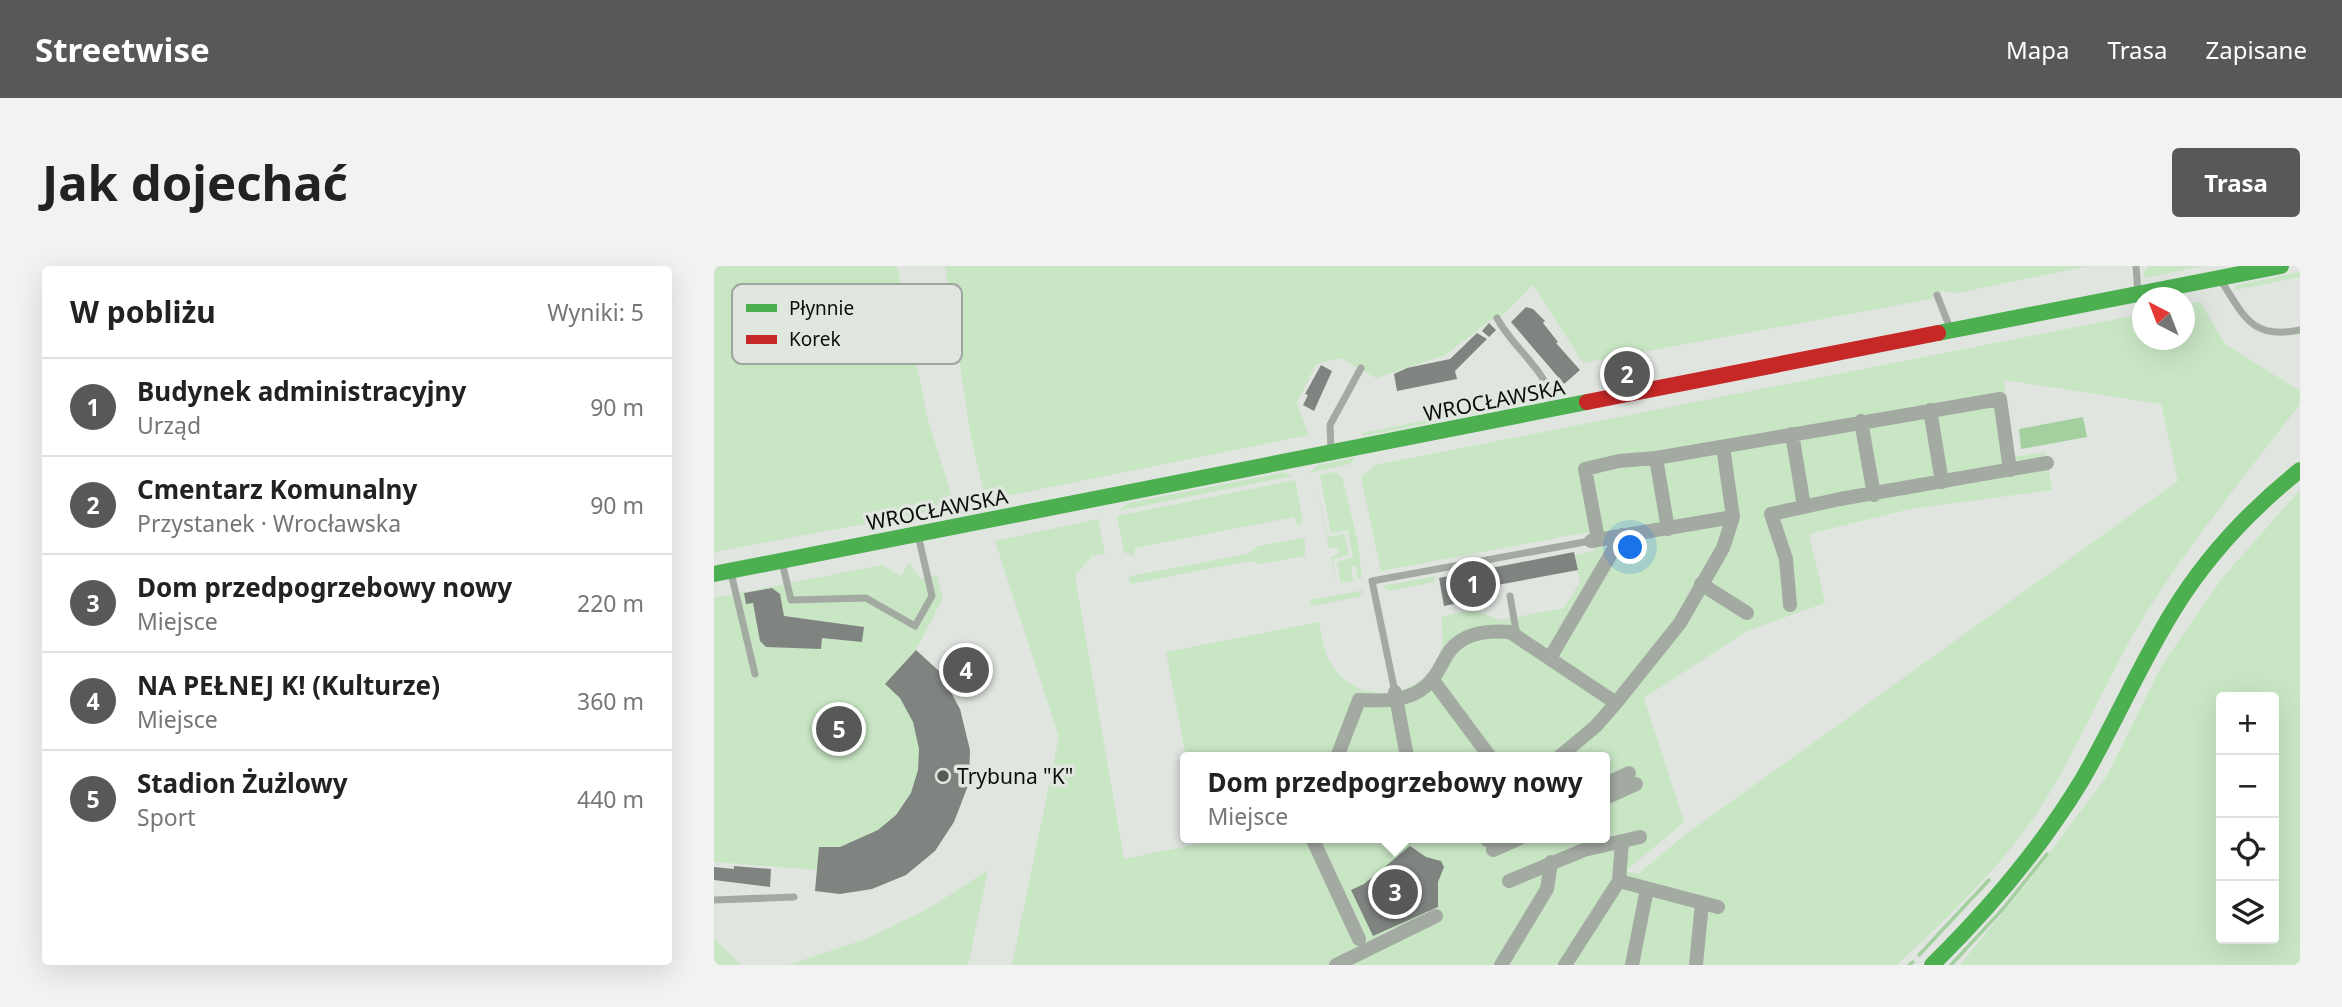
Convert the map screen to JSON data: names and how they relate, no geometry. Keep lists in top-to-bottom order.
{
  "streets": {
    "main road": ["WROCŁAWSKA"]
  },
  "places": ["Trybuna \"K\""],
  "legend": ["Płynnie", "Korek"],
  "north": "top left",
  "page": {
    "header": "Streetwise",
    "nav": ["Mapa", "Trasa", "Zapisane"],
    "buttons": "Trasa",
    "title": "Jak dojechać",
    "heading": ["W pobliżu", "Wyniki: 5"],
    "pins": [
      "2",
      "1",
      "4",
      "5",
      "3"
    ],
    "list": [
      {
        "mark": "1",
        "name": "Budynek administracyjny",
        "note": "Urząd",
        "value": "90 m"
      },
      {
        "mark": "2",
        "name": "Cmentarz Komunalny",
        "note": "Przystanek · Wrocławska",
        "value": "90 m"
      },
      {
        "mark": "3",
        "name": "Dom przedpogrzebowy nowy",
        "note": "Miejsce",
        "value": "220 m"
      },
      {
        "mark": "4",
        "name": "NA PEŁNEJ K! (Kulturze)",
        "note": "Miejsce",
        "value": "360 m"
      },
      {
        "mark": "5",
        "name": "Stadion Żużlowy",
        "note": "Sport",
        "value": "440 m"
      }
    ],
    "map_buttons": ["+", "−"],
    "popup": ["Dom przedpogrzebowy nowy", "Miejsce"]
  }
}
